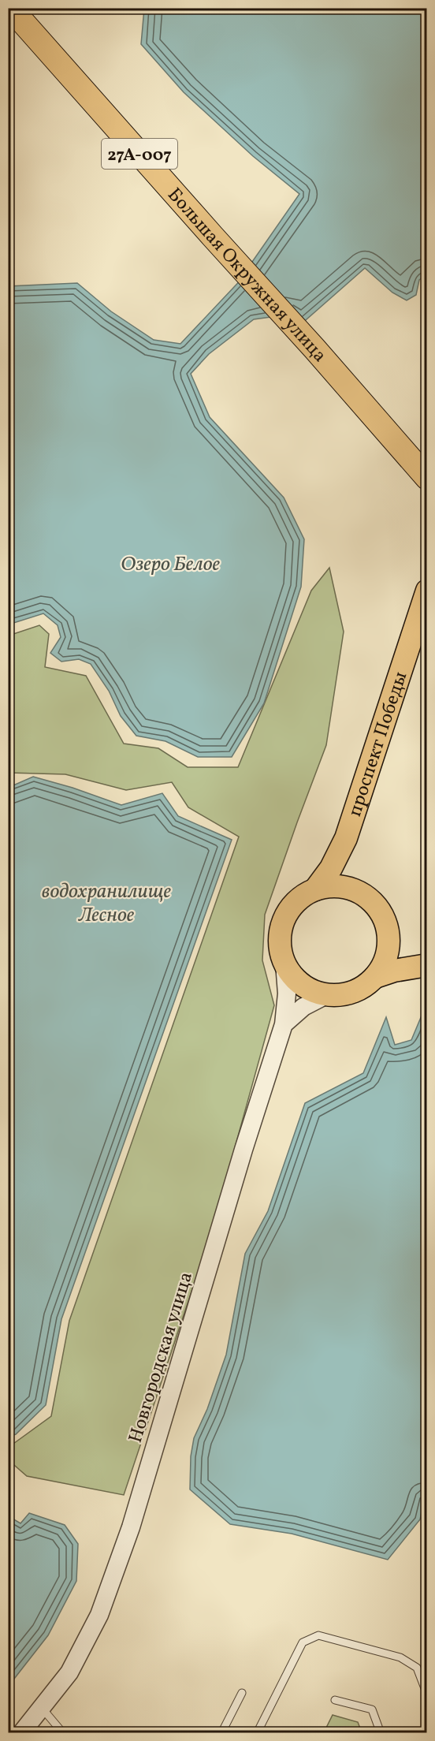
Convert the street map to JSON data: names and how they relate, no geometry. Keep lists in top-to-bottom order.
{
  "streets": {
    "highway": ["27А-007", "Большая Окружная улица"],
    "main road": ["проспект Победы"],
    "street": ["Новгородская улица"]
  },
  "crossings": [
    ["проспект Победы", "Новгородская улица"]
  ],
  "water": ["Озеро Белое", "водохранилище Лесное"]
}
